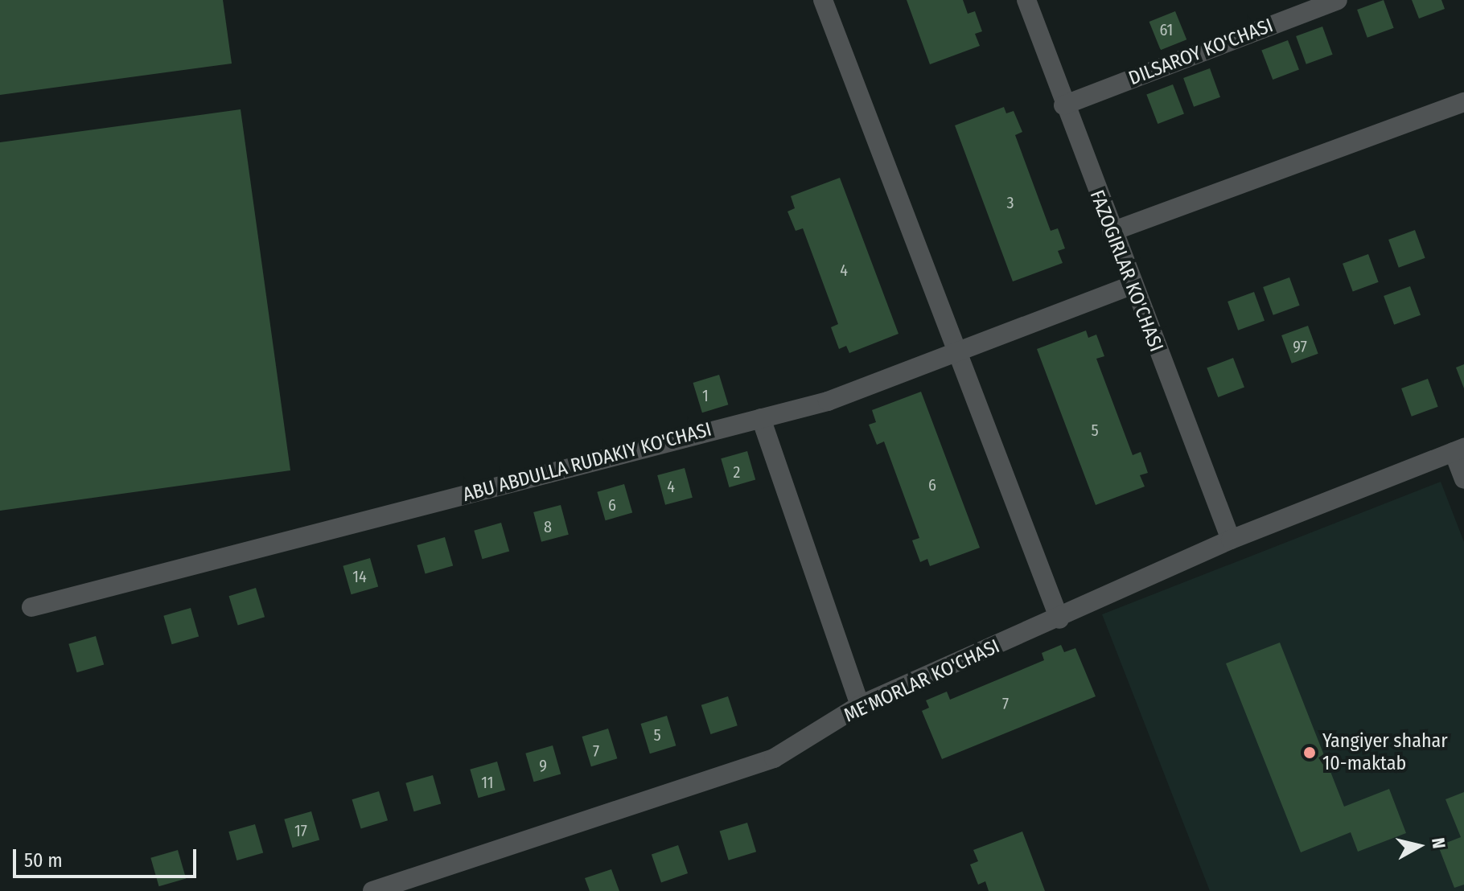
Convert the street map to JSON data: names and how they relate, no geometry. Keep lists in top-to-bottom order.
{
  "streets": {
    "street": [
      "DILSAROY KO'CHASI",
      "FAZOGIRLAR KO'CHASI",
      "ABU ABDULLA RUDAKIY KO'CHASI",
      "ME'MORLAR KO'CHASI"
    ]
  },
  "crossings": [
    ["DILSAROY KO'CHASI", "FAZOGIRLAR KO'CHASI"],
    ["FAZOGIRLAR KO'CHASI", "ABU ABDULLA RUDAKIY KO'CHASI"],
    ["FAZOGIRLAR KO'CHASI", "ME'MORLAR KO'CHASI"]
  ],
  "places": ["Yangiyer shahar 10-maktab"],
  "house_numbers": [
    "61",
    "3",
    "4",
    "97",
    "1",
    "5",
    "2",
    "6",
    "4",
    "6",
    "8",
    "14",
    "7",
    "5",
    "7",
    "9",
    "11",
    "17"
  ],
  "scale_bar": "50 m",
  "north": "right"
}
